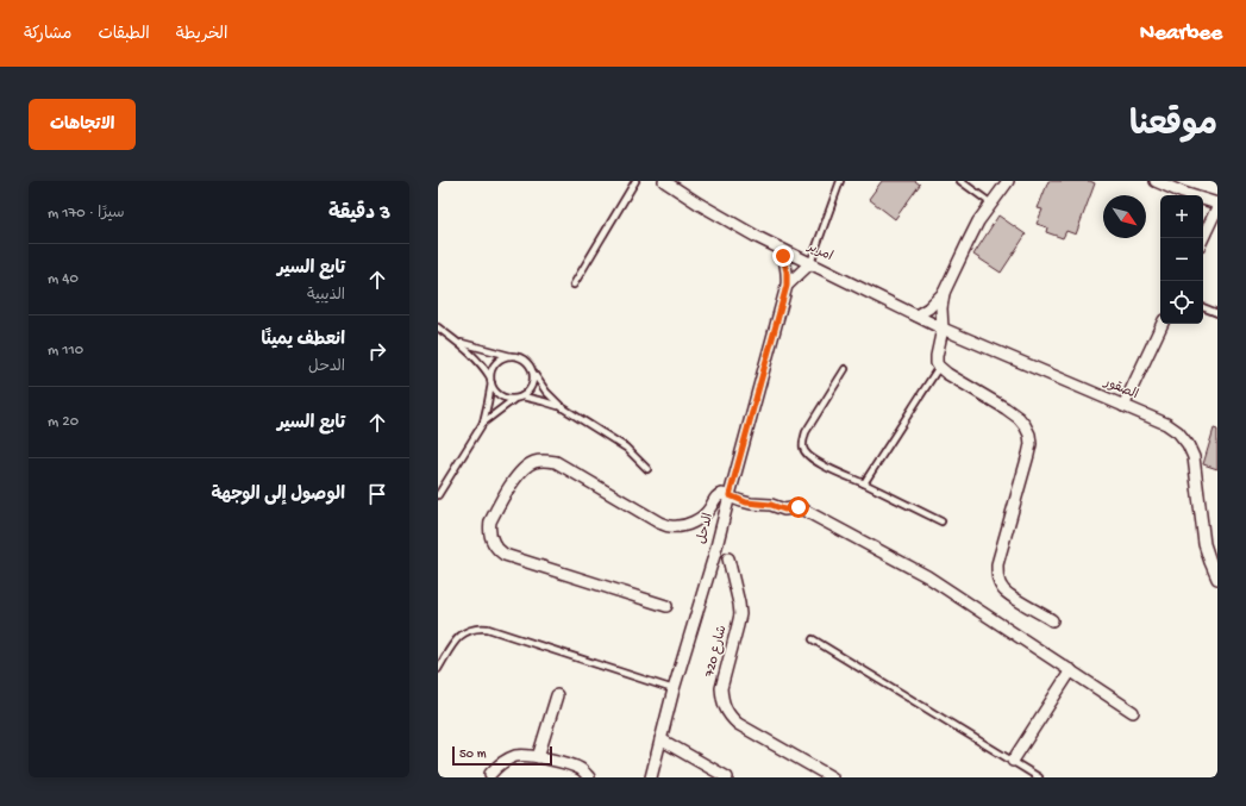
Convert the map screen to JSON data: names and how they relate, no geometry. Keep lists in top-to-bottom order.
{
  "streets": {
    "street": [
      "امرير",
      "الصقور",
      "الدحل",
      "شارع 720"
    ]
  },
  "crossings": [
    ["امرير", "الصقور"]
  ],
  "scale_bar": "50 m",
  "north": "bottom right",
  "page": {
    "header": "Nearbee",
    "nav": ["الخريطة", "الطبقات", "مشاركة"],
    "title": "موقعنا",
    "buttons": "الاتجاهات",
    "heading": ["3 دقيقة", "سيرًا · 170 m"],
    "map_buttons": ["+", "−"],
    "list": [
      ["تابع السير", "الذيبية", "40 m"],
      ["انعطف يمينًا", "الدحل", "110 m"],
      ["تابع السير", "20 m"],
      "الوصول إلى الوجهة"
    ],
    "scale": "50 m"
  }
}
